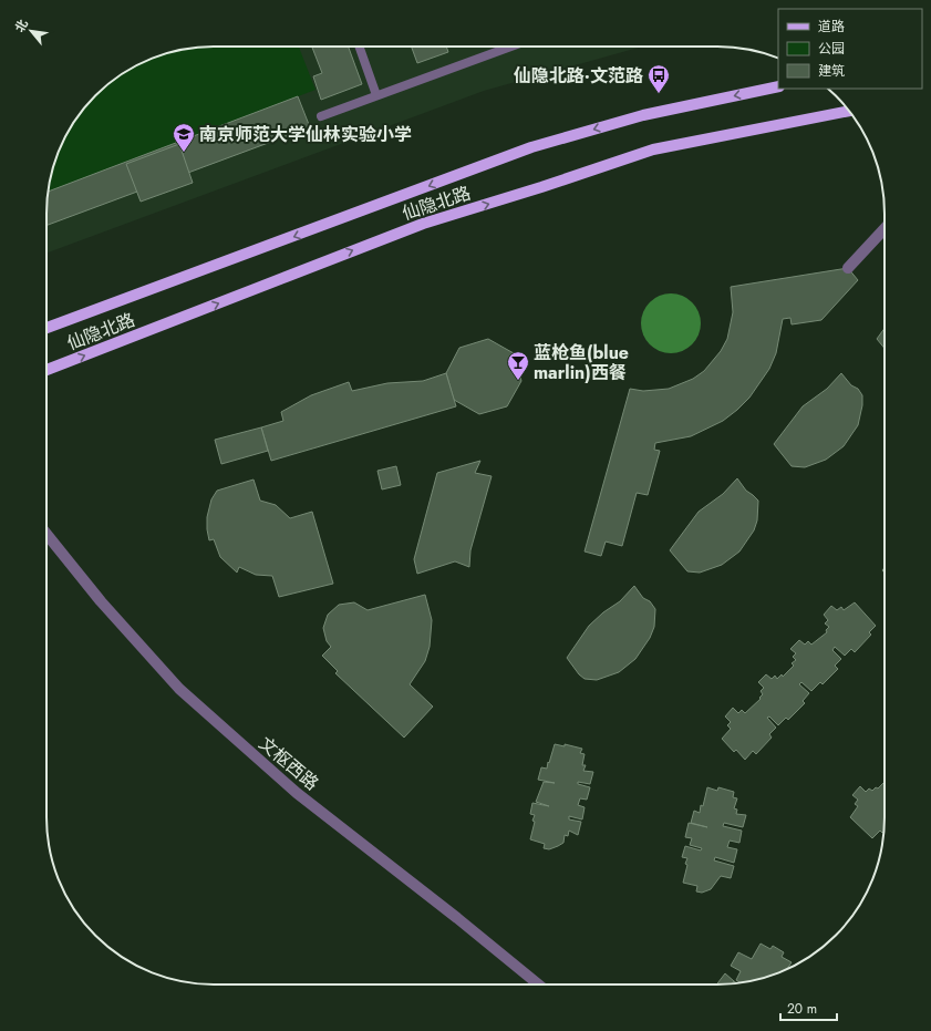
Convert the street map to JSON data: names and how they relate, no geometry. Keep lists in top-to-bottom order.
{
  "streets": {
    "main road": ["仙隐北路"],
    "street": ["文枢西路"]
  },
  "places": {
    "bus stop": ["仙隐北路·文范路"],
    "school or university": ["南京师范大学仙林实验小学"],
    "bar": ["蓝枪鱼(blue marlin)西餐"]
  },
  "legend": ["道路", "公园", "建筑"],
  "scale_bar": "20 m",
  "north": "top left"
}
